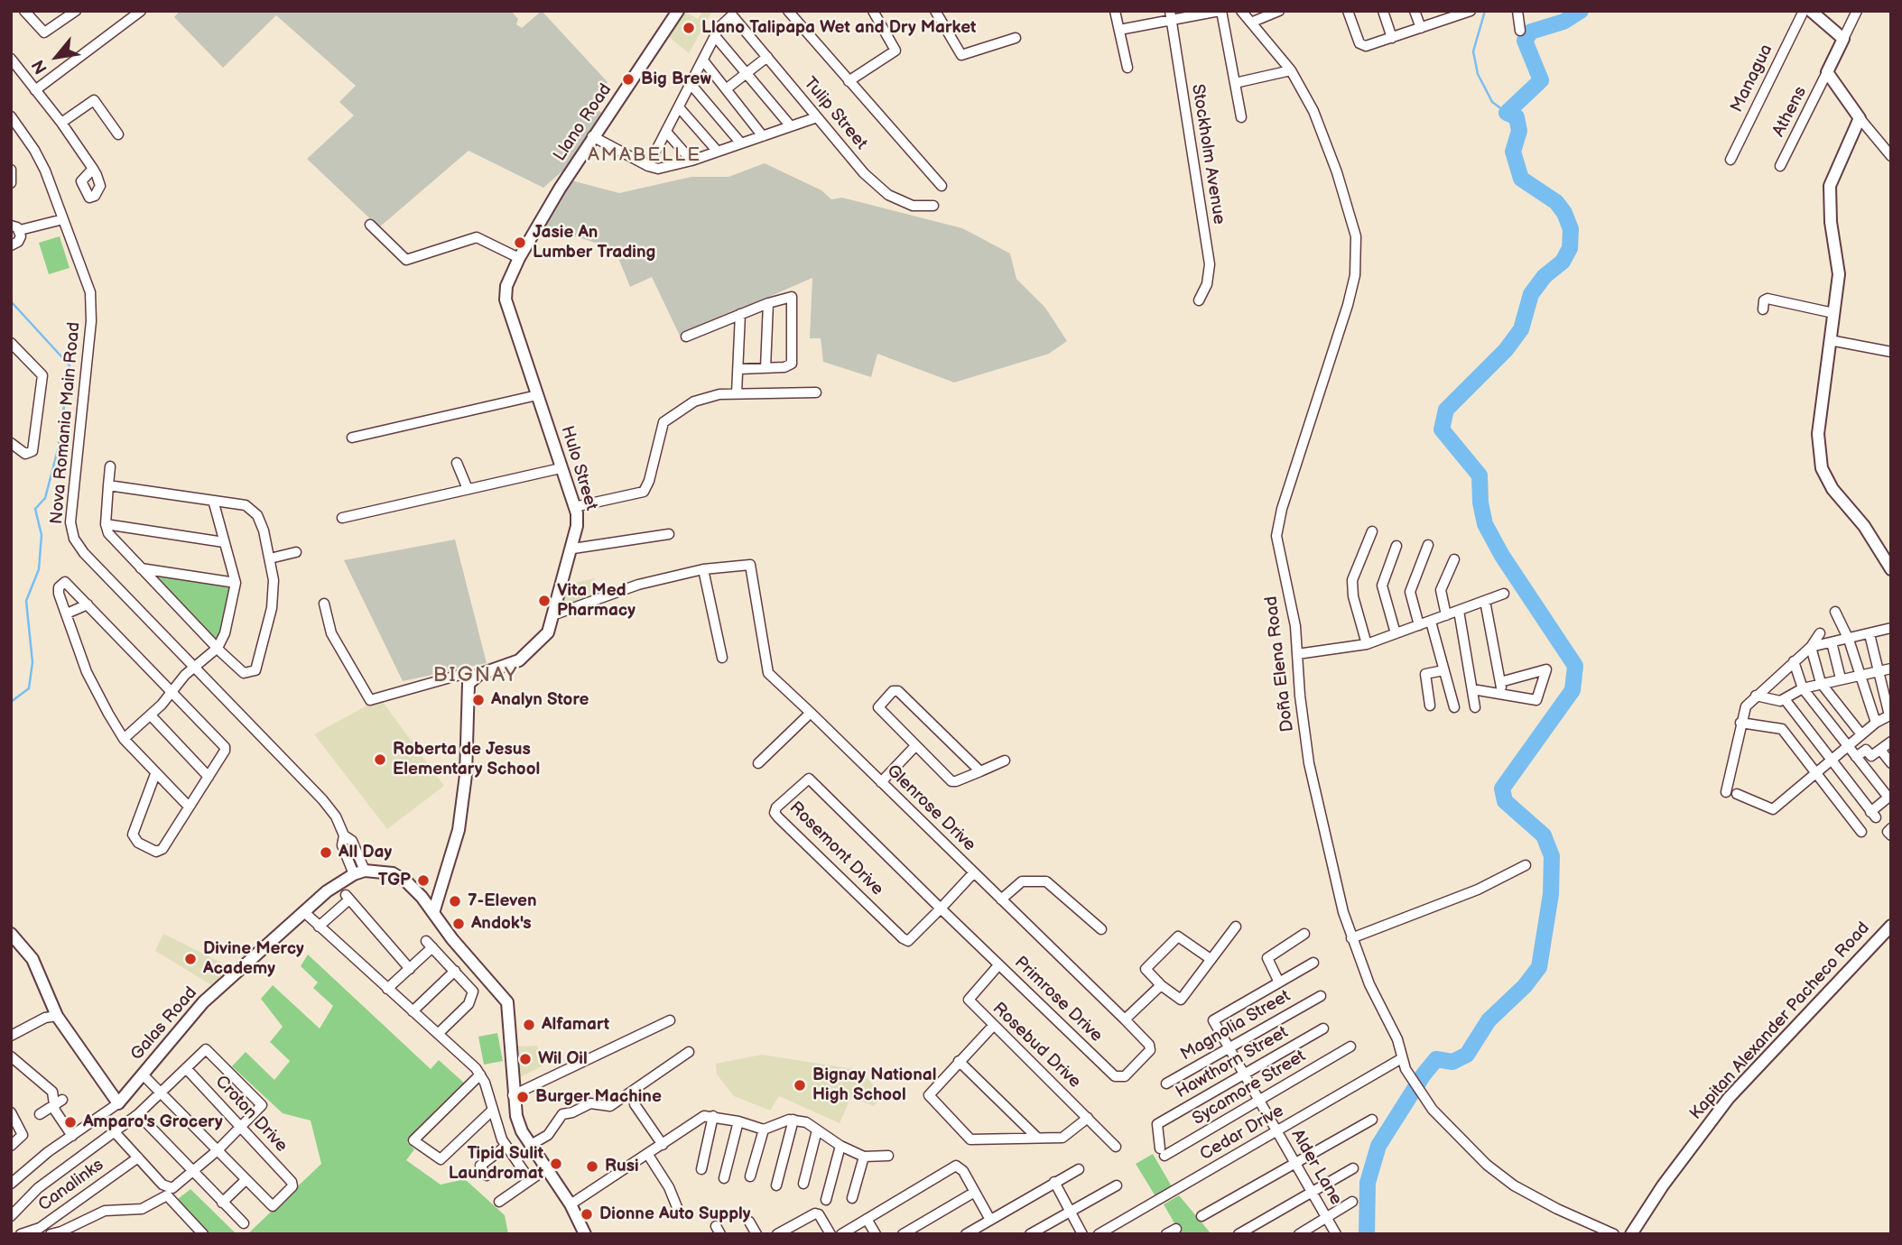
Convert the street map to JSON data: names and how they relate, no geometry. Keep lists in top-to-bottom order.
{
  "streets": {
    "main road": [
      "Llano Road",
      "Hulo Street",
      "Kapitan Alexander Pacheco Road",
      "Galas Road"
    ],
    "street": [
      "Managua",
      "Athens",
      "Tulip Street",
      "Stockholm Avenue",
      "Nova Romania Main Road",
      "Doña Elena Road",
      "Glenrose Drive",
      "Rosemont Drive",
      "Primrose Drive",
      "Magnolia Street",
      "Rosebud Drive",
      "Hawthorn Street",
      "Sycamore Street",
      "Croton Drive",
      "Cedar Drive",
      "Alder Lane",
      "Canalinks"
    ]
  },
  "crossings": [
    ["Llano Road", "Hulo Street"],
    ["Nova Romania Main Road", "Galas Road"],
    ["Doña Elena Road", "Cedar Drive"],
    ["Glenrose Drive", "Primrose Drive"],
    ["Rosemont Drive", "Primrose Drive"],
    ["Primrose Drive", "Rosebud Drive"],
    ["Magnolia Street", "Alder Lane"],
    ["Hawthorn Street", "Sycamore Street"],
    ["Hawthorn Street", "Alder Lane"],
    ["Sycamore Street", "Alder Lane"],
    ["Cedar Drive", "Alder Lane"]
  ],
  "districts": ["AMABELLE", "BIGNAY"],
  "places": [
    "Llano Talipapa Wet and Dry Market",
    "Big Brew",
    "Jasie An Lumber Trading",
    "Vita Med Pharmacy",
    "Analyn Store",
    "Roberta de Jesus Elementary School",
    "All Day",
    "TGP",
    "7-Eleven",
    "Andok's",
    "Divine Mercy Academy",
    "Alfamart",
    "Wil Oil",
    "Bignay National High School",
    "Burger Machine",
    "Amparo's Grocery",
    "Tipid Sulit Laundromat",
    "Rusi",
    "Dionne Auto Supply"
  ],
  "north": "bottom left"
}
